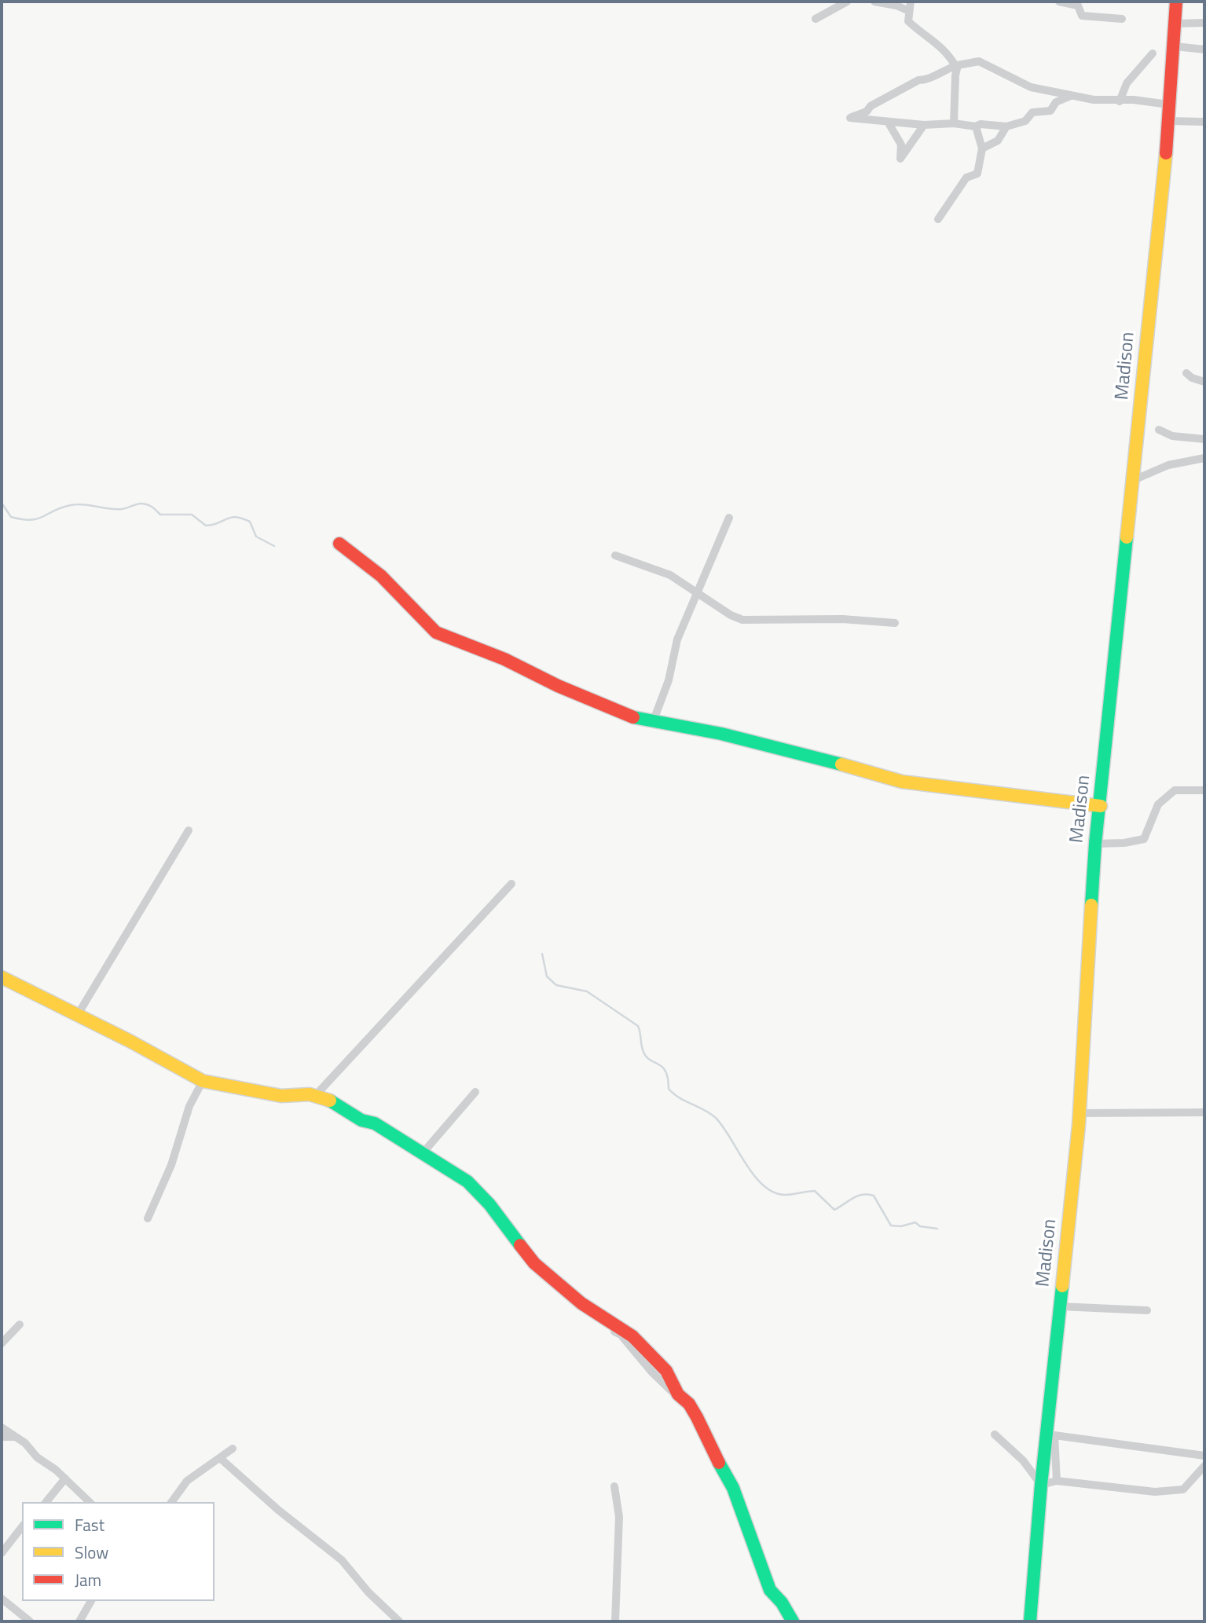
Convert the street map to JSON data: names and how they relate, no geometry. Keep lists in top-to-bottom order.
{
  "streets": {
    "street": ["Madison"]
  },
  "legend": ["Fast", "Slow", "Jam"]
}
